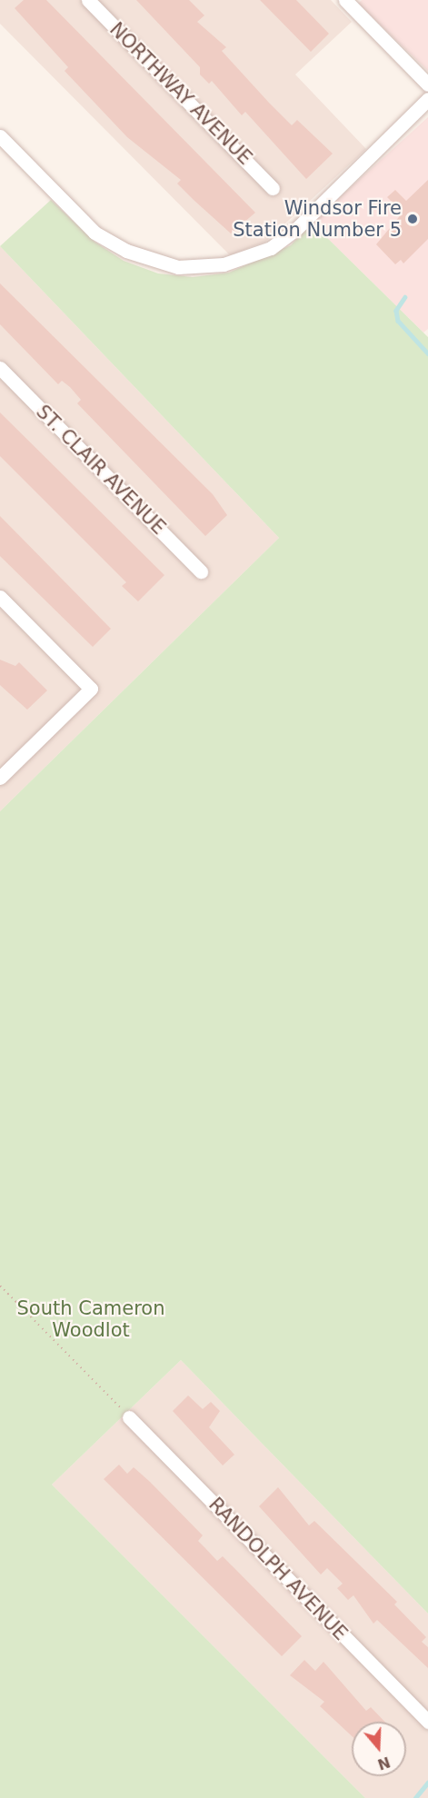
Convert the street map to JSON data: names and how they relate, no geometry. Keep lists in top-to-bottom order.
{
  "streets": {
    "street": ["NORTHWAY AVENUE", "ST. CLAIR AVENUE", "RANDOLPH AVENUE"]
  },
  "parks": ["South Cameron Woodlot"],
  "places": ["Windsor Fire Station Number 5"],
  "north": "bottom"
}
